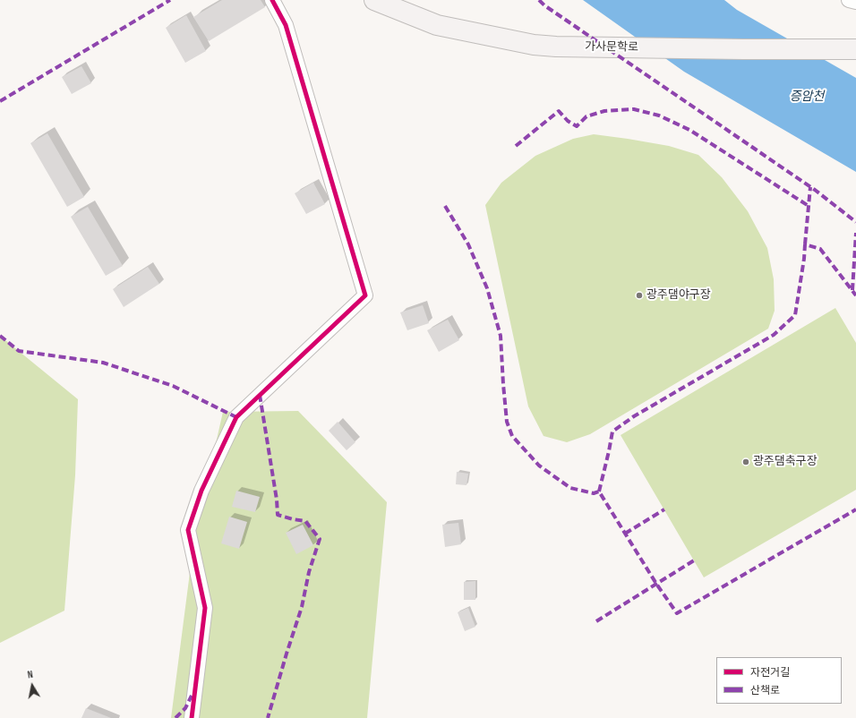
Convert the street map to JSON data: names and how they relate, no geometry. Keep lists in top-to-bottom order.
{
  "streets": {
    "main road": ["가사문학로"]
  },
  "water": ["증암천"],
  "places": ["광주댐야구장", "광주댐축구장"],
  "legend": ["자전거길", "산책로"],
  "north": "top"
}
